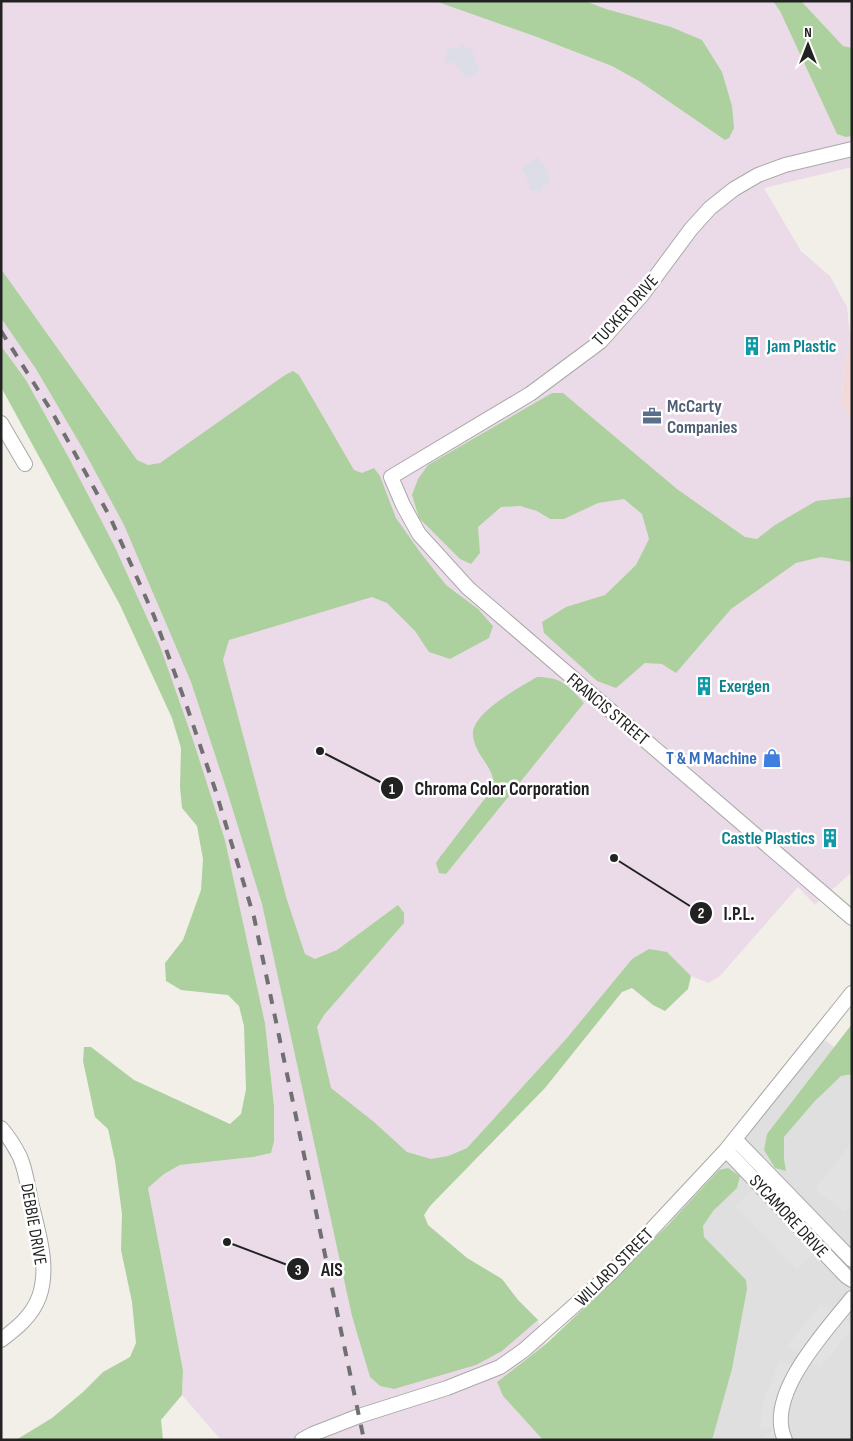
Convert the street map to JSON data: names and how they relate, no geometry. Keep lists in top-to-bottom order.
{
  "streets": {
    "street": [
      "TUCKER DRIVE",
      "FRANCIS STREET",
      "SYCAMORE DRIVE",
      "DEBBIE DRIVE",
      "WILLARD STREET"
    ]
  },
  "crossings": [
    ["TUCKER DRIVE", "FRANCIS STREET"],
    ["SYCAMORE DRIVE", "WILLARD STREET"]
  ],
  "places": {
    "building": ["Jam Plastic", "Exergen", "Castle Plastics"],
    "office": ["McCarty Companies"],
    "other": ["Chroma Color Corporation", "I.P.L.", "AIS"],
    "shop": ["T & M Machine"]
  },
  "north": "top"
}
